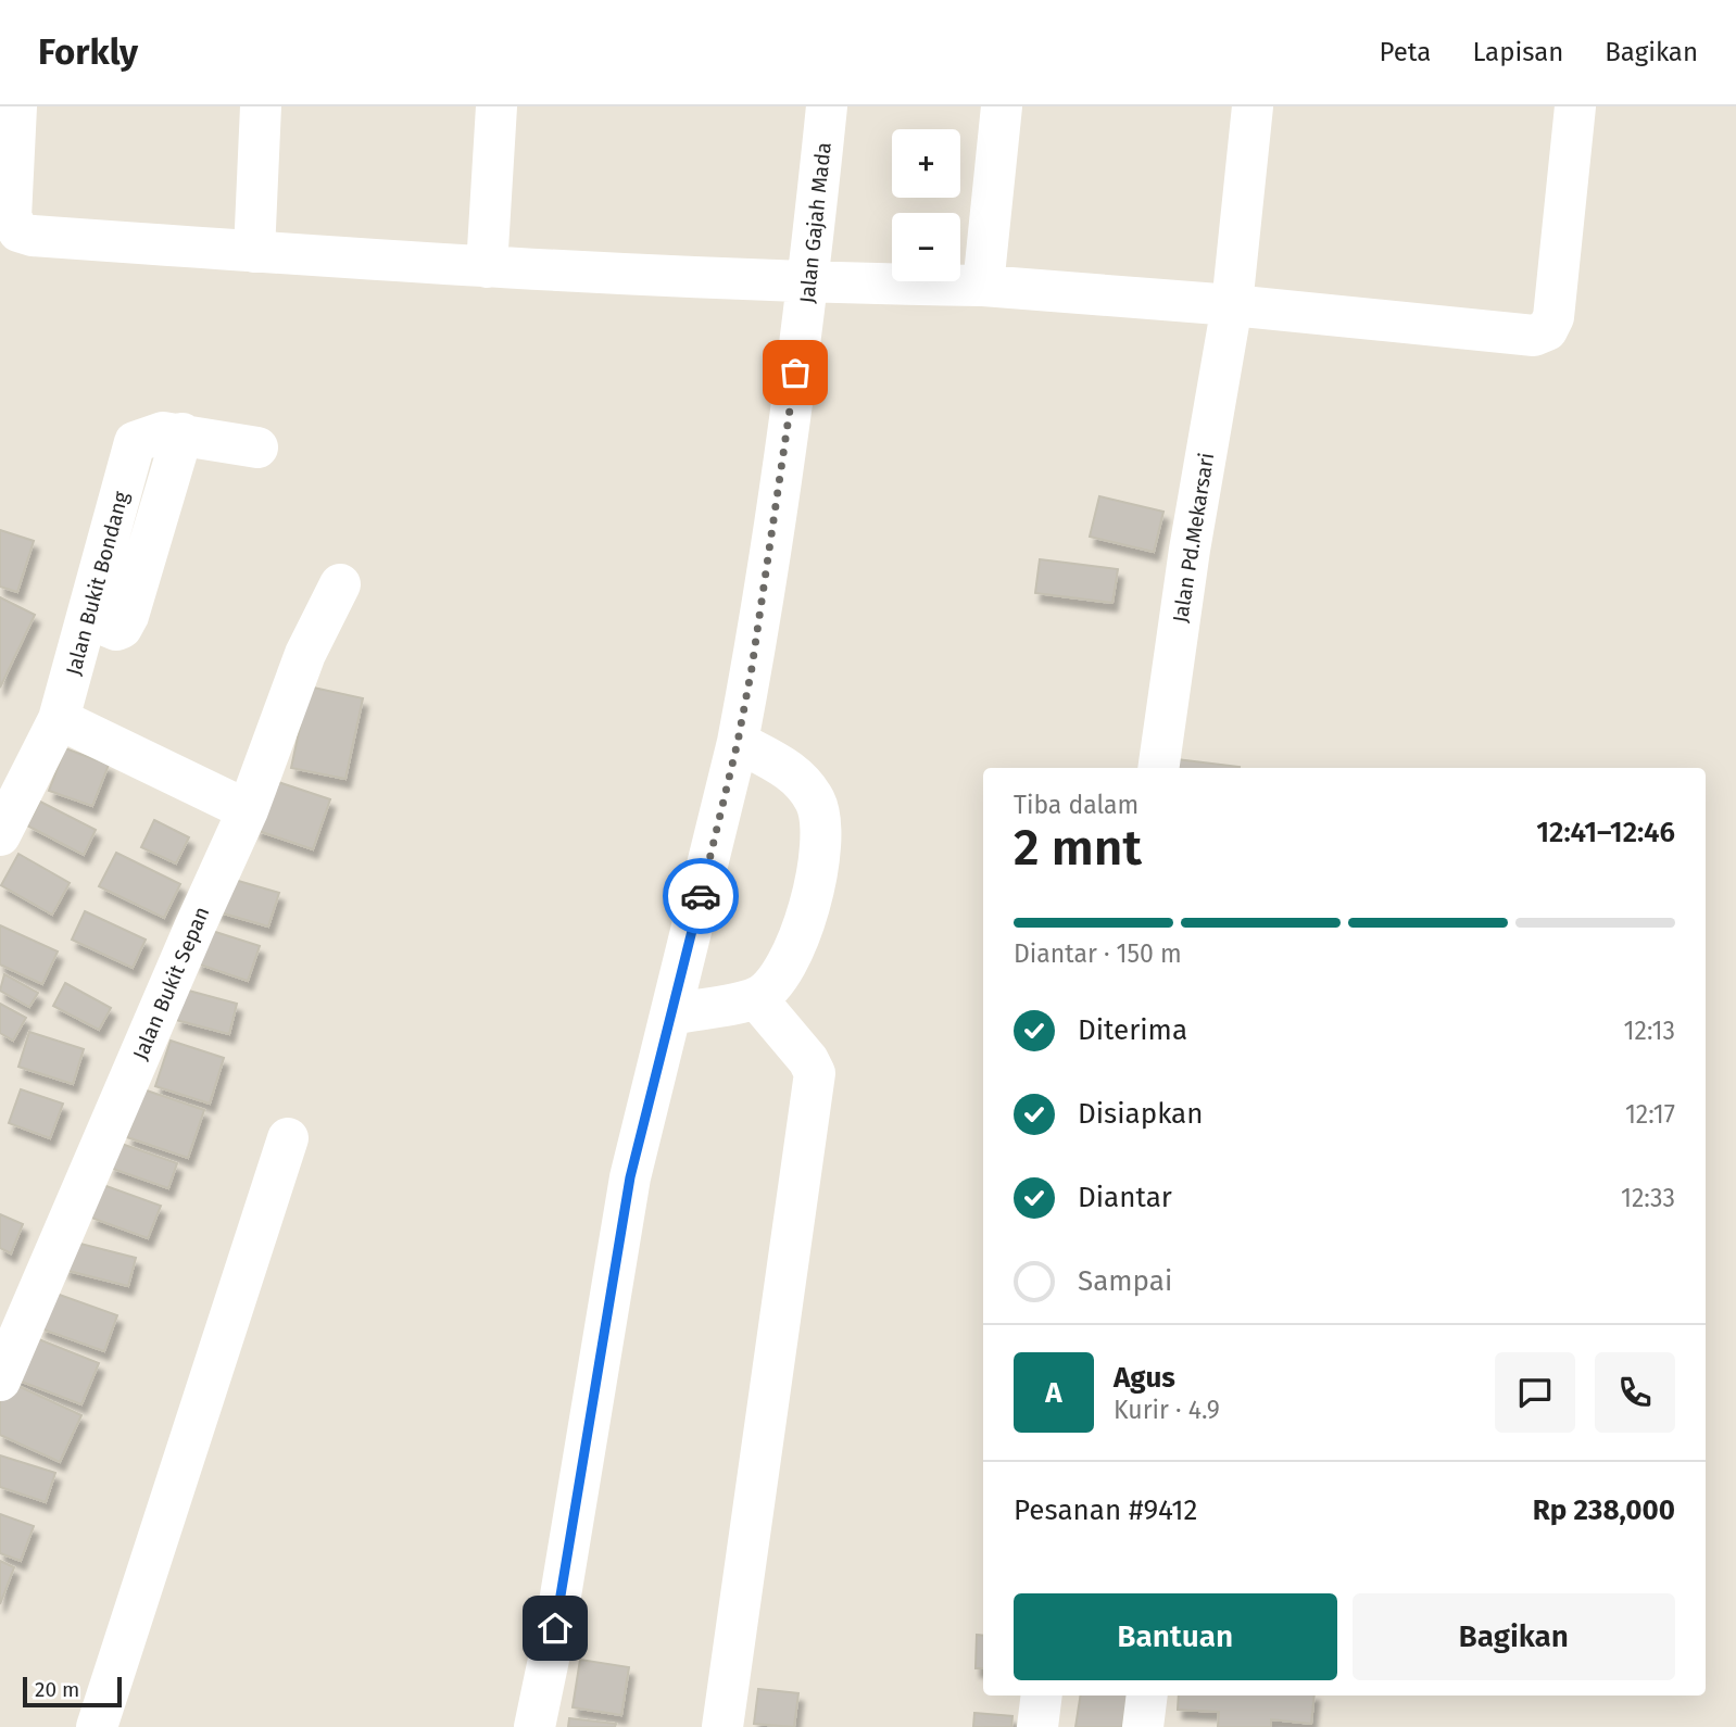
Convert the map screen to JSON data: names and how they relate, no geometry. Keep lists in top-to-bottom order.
{
  "streets": {
    "street": [
      "Jalan Gajah Mada",
      "Jalan Pd.Mekarsari",
      "Jalan Bukit Bondang",
      "Jalan Bukit Sepan"
    ]
  },
  "scale_bar": "20 m",
  "page": {
    "header": "Forkly",
    "nav": ["Peta", "Lapisan", "Bagikan"],
    "map_buttons": ["+", "−"],
    "heading": ["2 mnt", "Tiba dalam", "12:41–12:46"],
    "panel": [
      "Agus",
      "Kurir · 4.9",
      "Pesanan #9412",
      "Rp 238,000"
    ],
    "bar": "Diantar · 150 m",
    "list": [
      ["Diterima", "12:13"],
      ["Disiapkan", "12:17"],
      ["Diantar", "12:33"],
      "Sampai"
    ],
    "round": "A",
    "buttons": ["Bantuan", "Bagikan"],
    "scale": "20 m"
  }
}
